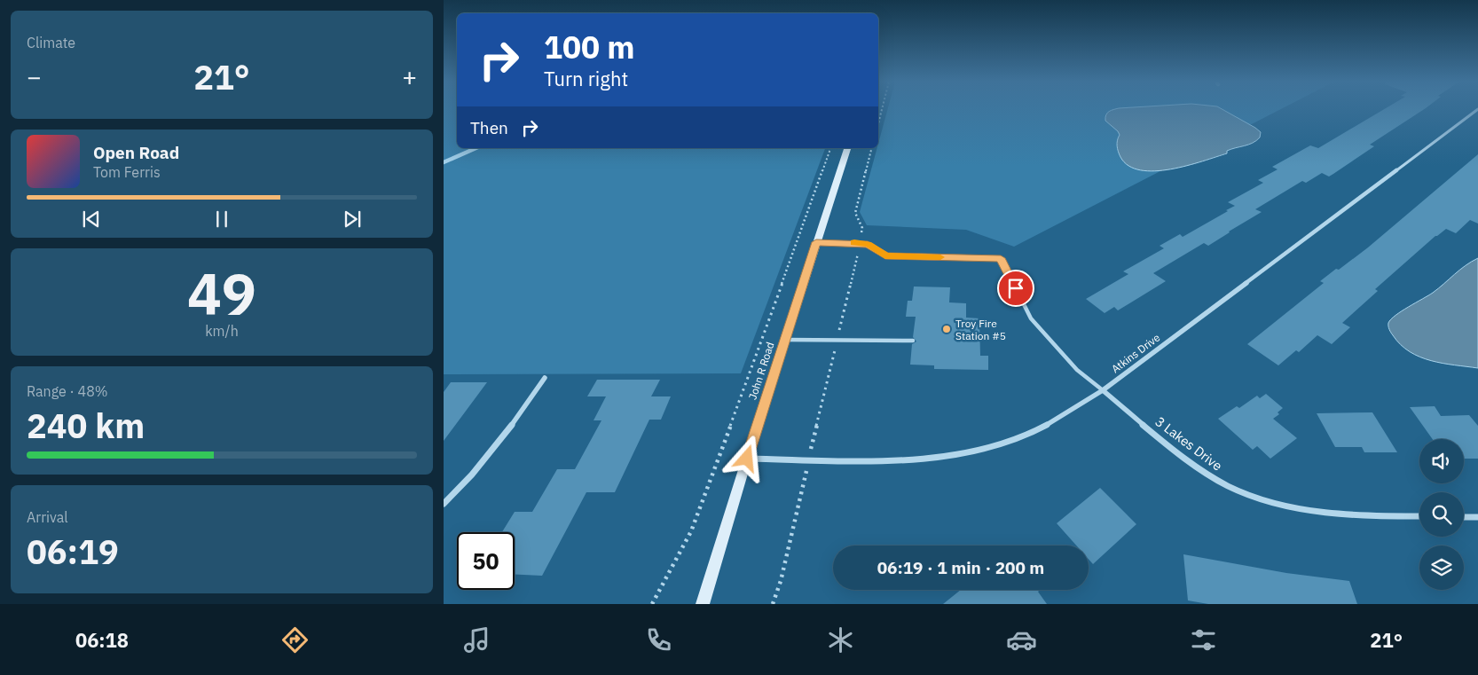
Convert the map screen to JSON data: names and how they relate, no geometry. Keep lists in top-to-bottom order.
{
  "streets": {
    "main road": ["John R Road"],
    "street": ["Atkins Drive", "3 Lakes Drive"]
  },
  "crossings": [
    ["Atkins Drive", "John R Road"],
    ["Atkins Drive", "3 Lakes Drive"]
  ],
  "places": ["Troy Fire Station #5"],
  "page": {
    "tile": [
      "Climate",
      ["49", "km/h"],
      ["Range · 48%", "240 km"],
      ["Arrival", "06:19"]
    ],
    "turn": ["100 m", "Turn right"],
    "heat": ["−", "21°", "+"],
    "then": "Then",
    "song": ["Open Road", "Tom Ferris"],
    "limit": "50",
    "trip": "06:19 · 1 min · 200 m",
    "tabs": ["06:18", "21°"]
  }
}
